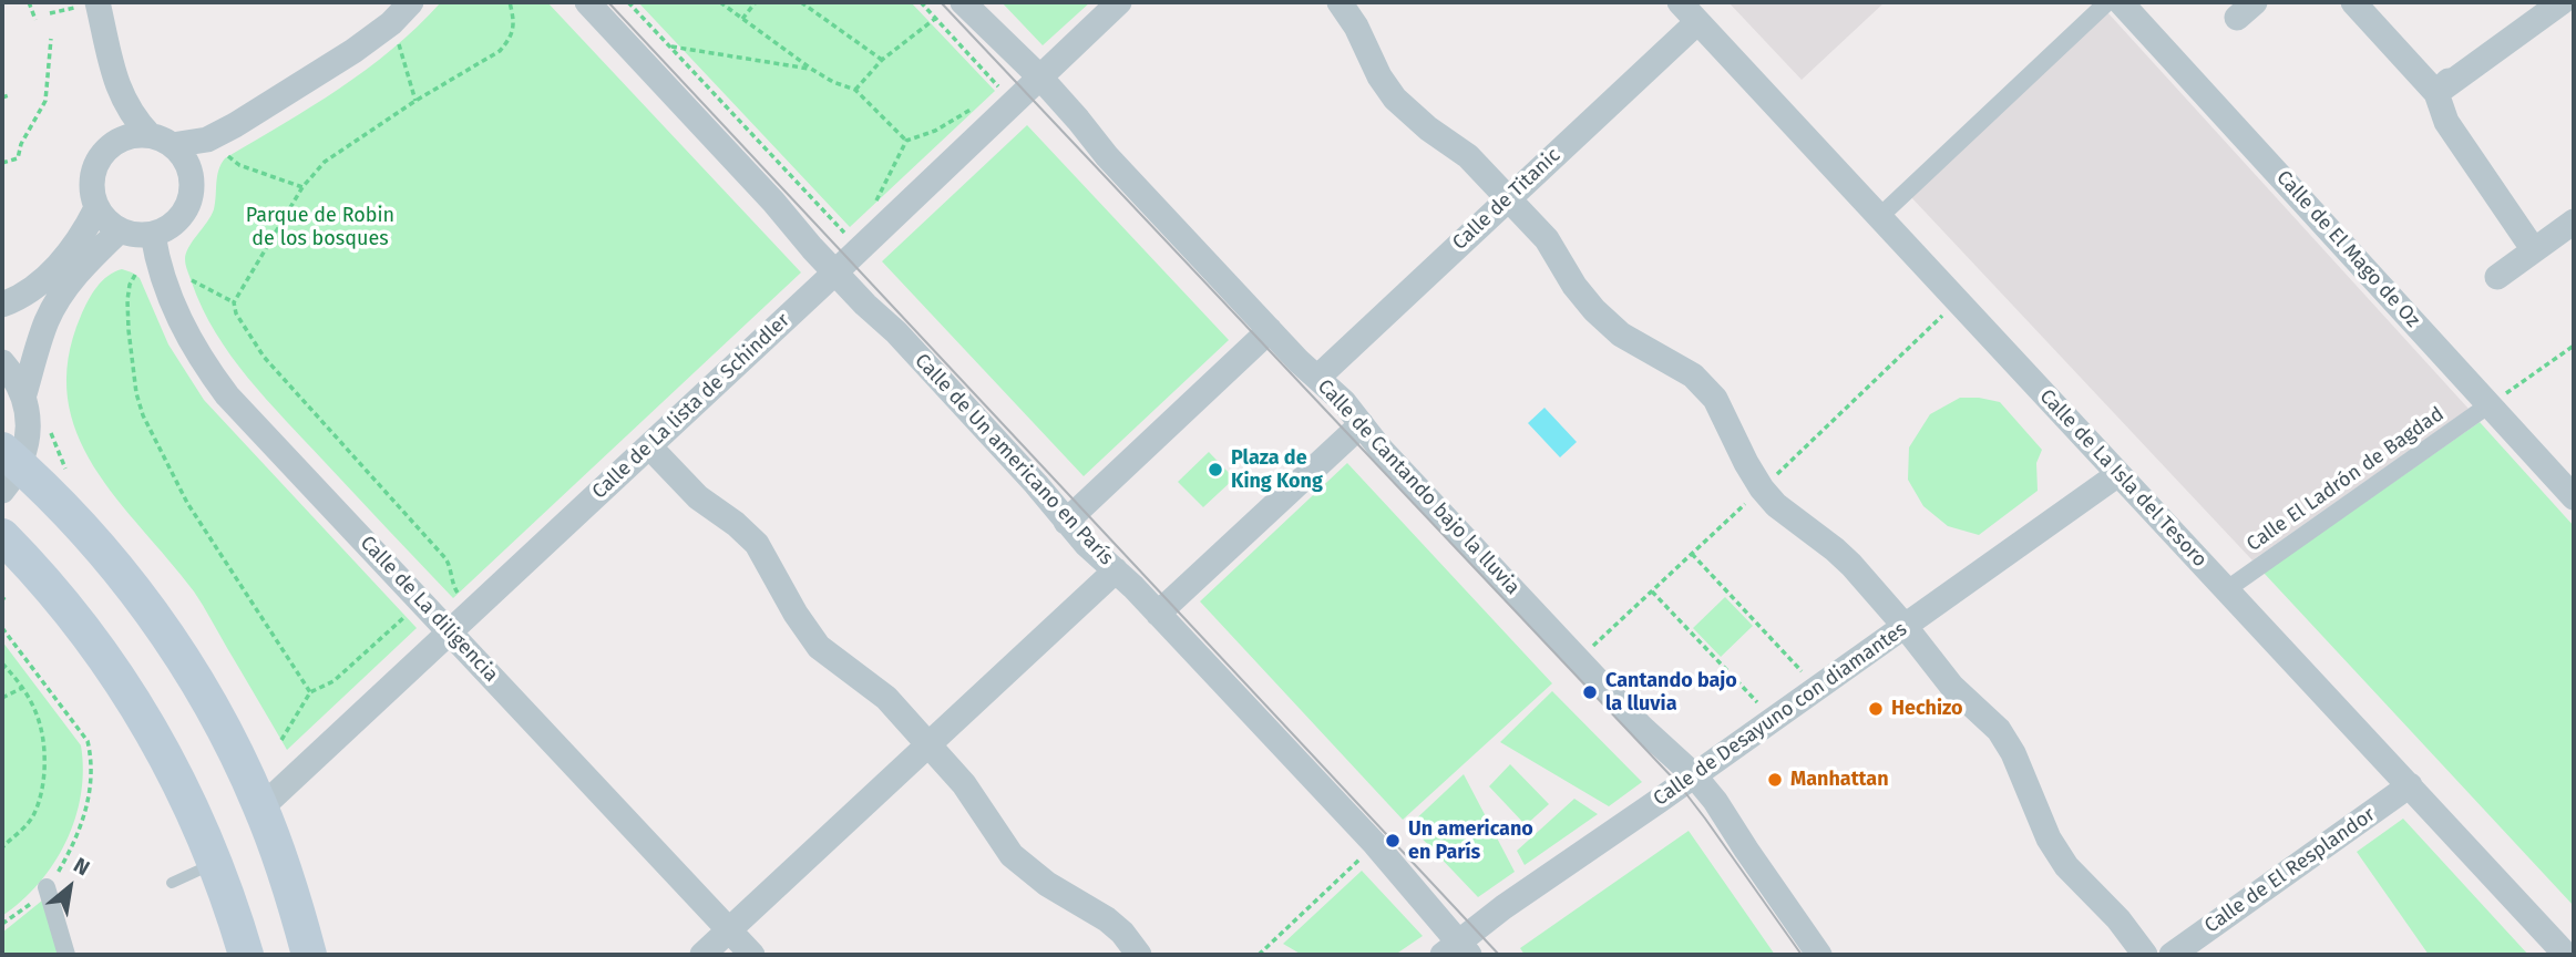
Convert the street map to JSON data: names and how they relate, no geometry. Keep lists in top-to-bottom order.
{
  "streets": {
    "street": [
      "Calle de Titanic",
      "Calle de El Mago de Oz",
      "Calle de La lista de Schindler",
      "Calle de Un americano en París",
      "Calle de La Isla del Tesoro",
      "Calle El Ladrón de Bagdad",
      "Calle de Cantando bajo la lluvia",
      "Calle de La diligencia",
      "Calle de Desayuno con diamantes",
      "Calle de El Resplandor"
    ]
  },
  "crossings": [
    ["Calle de Titanic", "Calle de La Isla del Tesoro"],
    ["Calle de Titanic", "Calle de Cantando bajo la lluvia"],
    ["Calle de El Mago de Oz", "Calle El Ladrón de Bagdad"],
    ["Calle de La lista de Schindler", "Calle de Un americano en París"],
    ["Calle de La lista de Schindler", "Calle de Cantando bajo la lluvia"],
    ["Calle de La lista de Schindler", "Calle de La diligencia"],
    ["Calle de Un americano en París", "Calle de Desayuno con diamantes"],
    ["Calle de La Isla del Tesoro", "Calle El Ladrón de Bagdad"],
    ["Calle de La Isla del Tesoro", "Calle de Desayuno con diamantes"],
    ["Calle de La Isla del Tesoro", "Calle de El Resplandor"],
    ["Calle de Cantando bajo la lluvia", "Calle de Desayuno con diamantes"]
  ],
  "parks": ["Parque de Robin de los bosques"],
  "places": [
    "Plaza de King Kong",
    "Cantando bajo la lluvia",
    "Hechizo",
    "Manhattan",
    "Un americano en París"
  ],
  "north": "top right"
}
